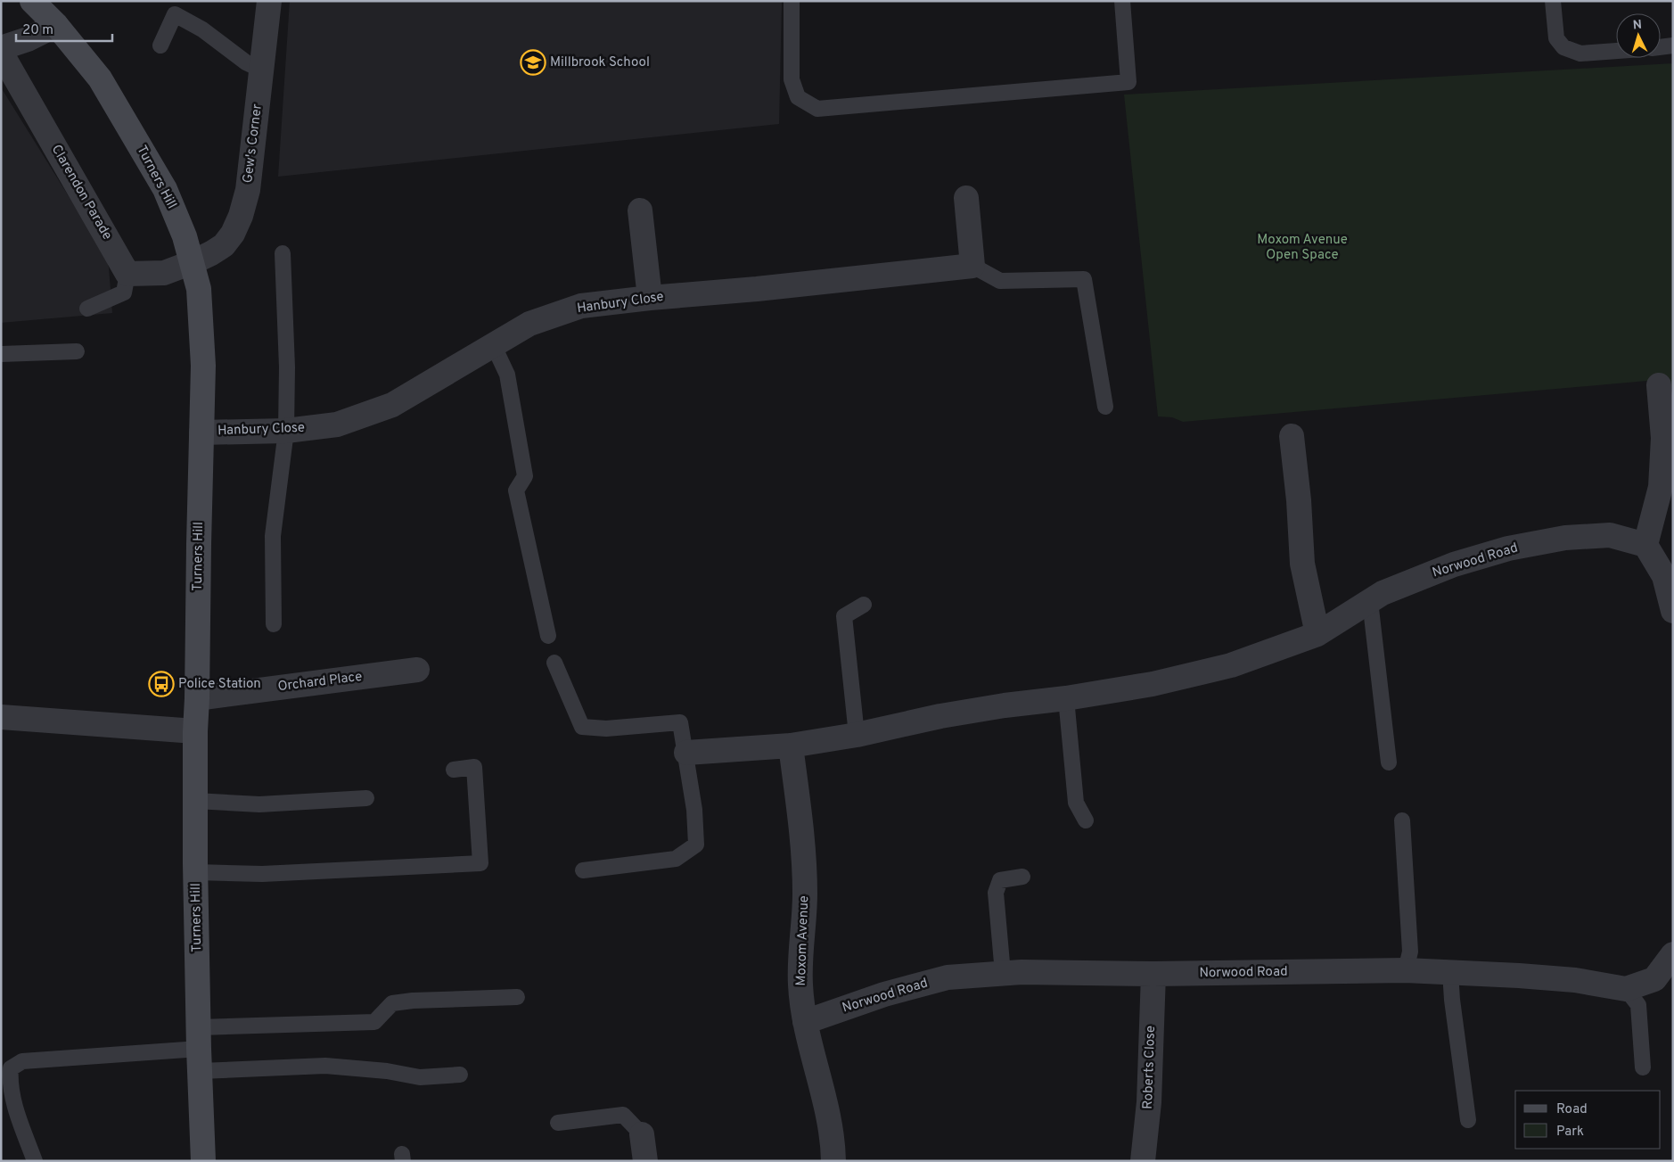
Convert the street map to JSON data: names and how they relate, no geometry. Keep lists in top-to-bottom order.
{
  "streets": {
    "main road": ["Turners Hill"],
    "street": [
      "Gew's Corner",
      "Clarendon Parade",
      "Hanbury Close",
      "Norwood Road",
      "Orchard Place",
      "Moxom Avenue",
      "Roberts Close"
    ]
  },
  "crossings": [
    ["Gew's Corner", "Turners Hill"],
    ["Turners Hill", "Hanbury Close"],
    ["Turners Hill", "Orchard Place"],
    ["Norwood Road", "Moxom Avenue"],
    ["Norwood Road", "Roberts Close"]
  ],
  "parks": ["Moxom Avenue Open Space"],
  "places": {
    "school or university": ["Millbrook School"],
    "bus stop": ["Police Station"]
  },
  "legend": ["Road", "Park"],
  "scale_bar": "20 m",
  "north": "top"
}
